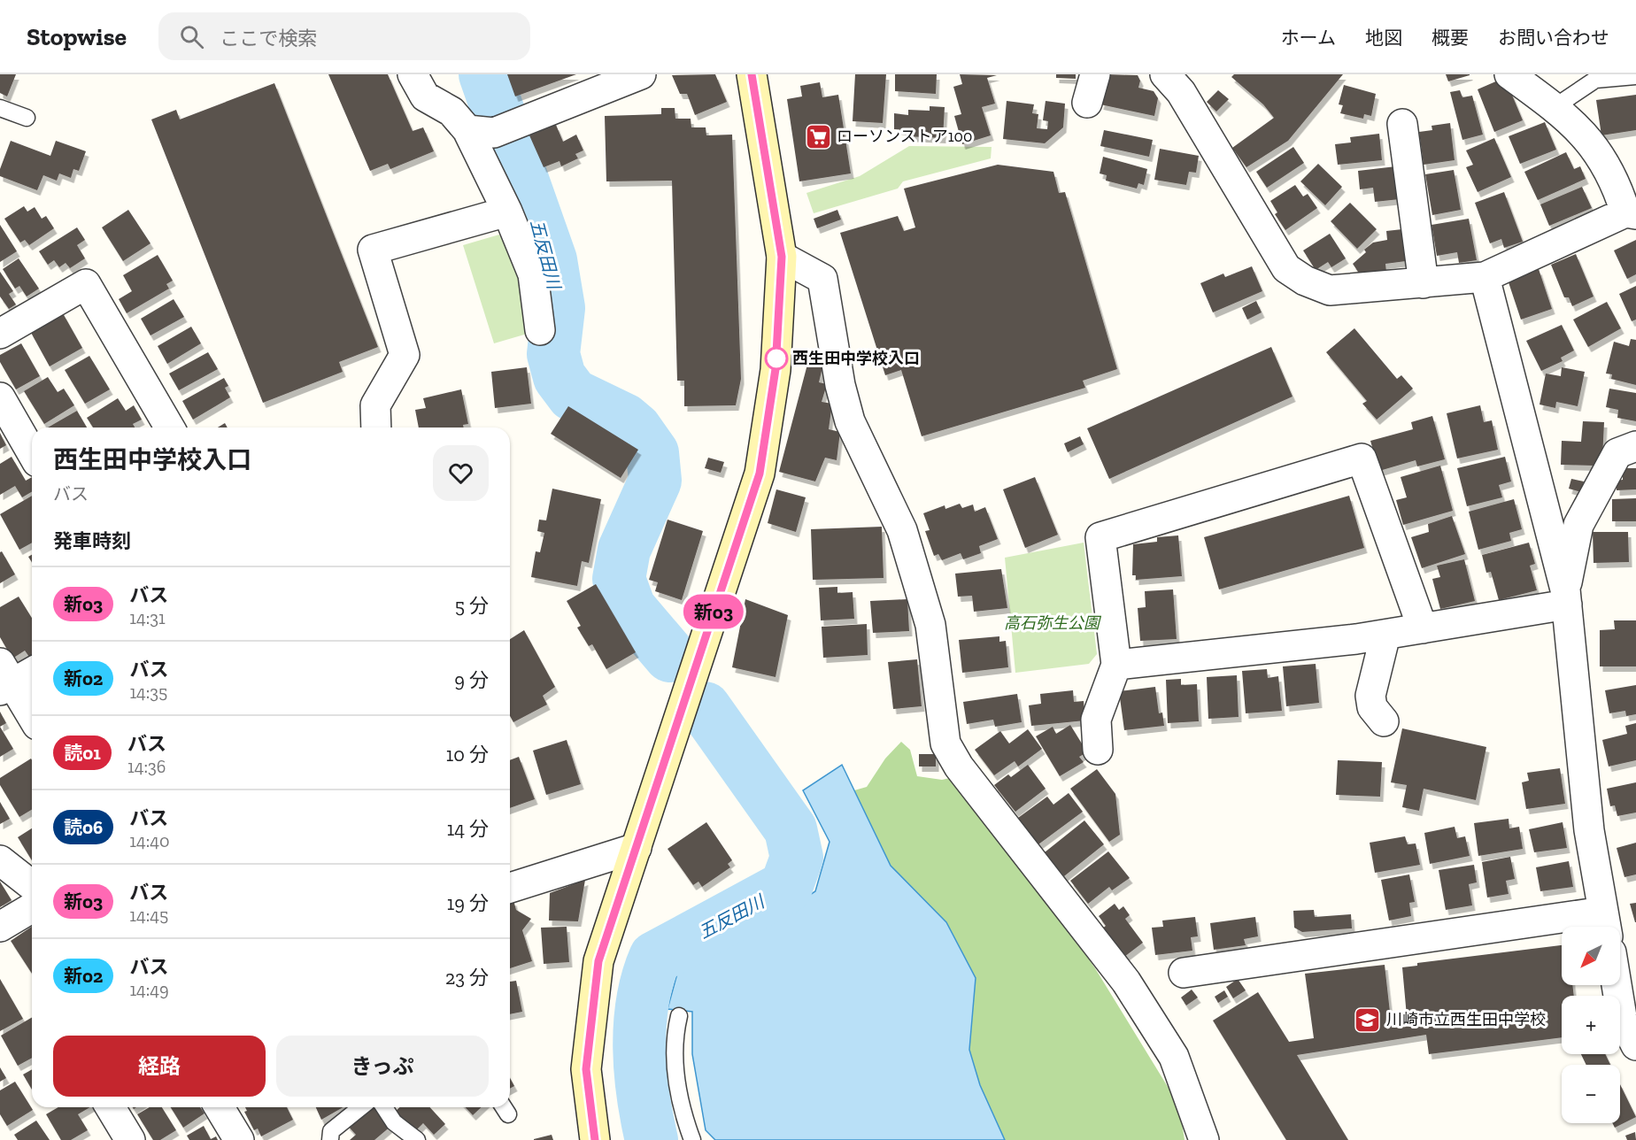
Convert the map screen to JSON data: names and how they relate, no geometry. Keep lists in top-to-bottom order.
{
  "water": ["五反田川"],
  "parks": ["高石弥生公園"],
  "places": {
    "supermarket": ["ローソンストア100"],
    "other": ["西生田中学校入口"],
    "school or university": ["川崎市立西生田中学校"]
  },
  "lines": ["bus line 新03"],
  "north": "bottom left",
  "page": {
    "header": "Stopwise",
    "search": "ここで検索",
    "nav": [
      "ホーム",
      "地図",
      "概要",
      "お問い合わせ"
    ],
    "on_map": "新03",
    "heading": [
      ["西生田中学校入口", "バス"],
      "発車時刻"
    ],
    "list": [
      {
        "mark": "新03",
        "name": "バス",
        "note": "14:31",
        "value": "5 分"
      },
      {
        "mark": "新02",
        "name": "バス",
        "note": "14:35",
        "value": "9 分"
      },
      {
        "mark": "読01",
        "name": "バス",
        "note": "14:36",
        "value": "10 分"
      },
      {
        "mark": "読06",
        "name": "バス",
        "note": "14:40",
        "value": "14 分"
      },
      {
        "mark": "新03",
        "name": "バス",
        "note": "14:45",
        "value": "19 分"
      },
      {
        "mark": "新02",
        "name": "バス",
        "note": "14:49",
        "value": "23 分"
      }
    ],
    "map_buttons": ["+", "−"],
    "buttons": ["経路", "きっぷ"]
  }
}
